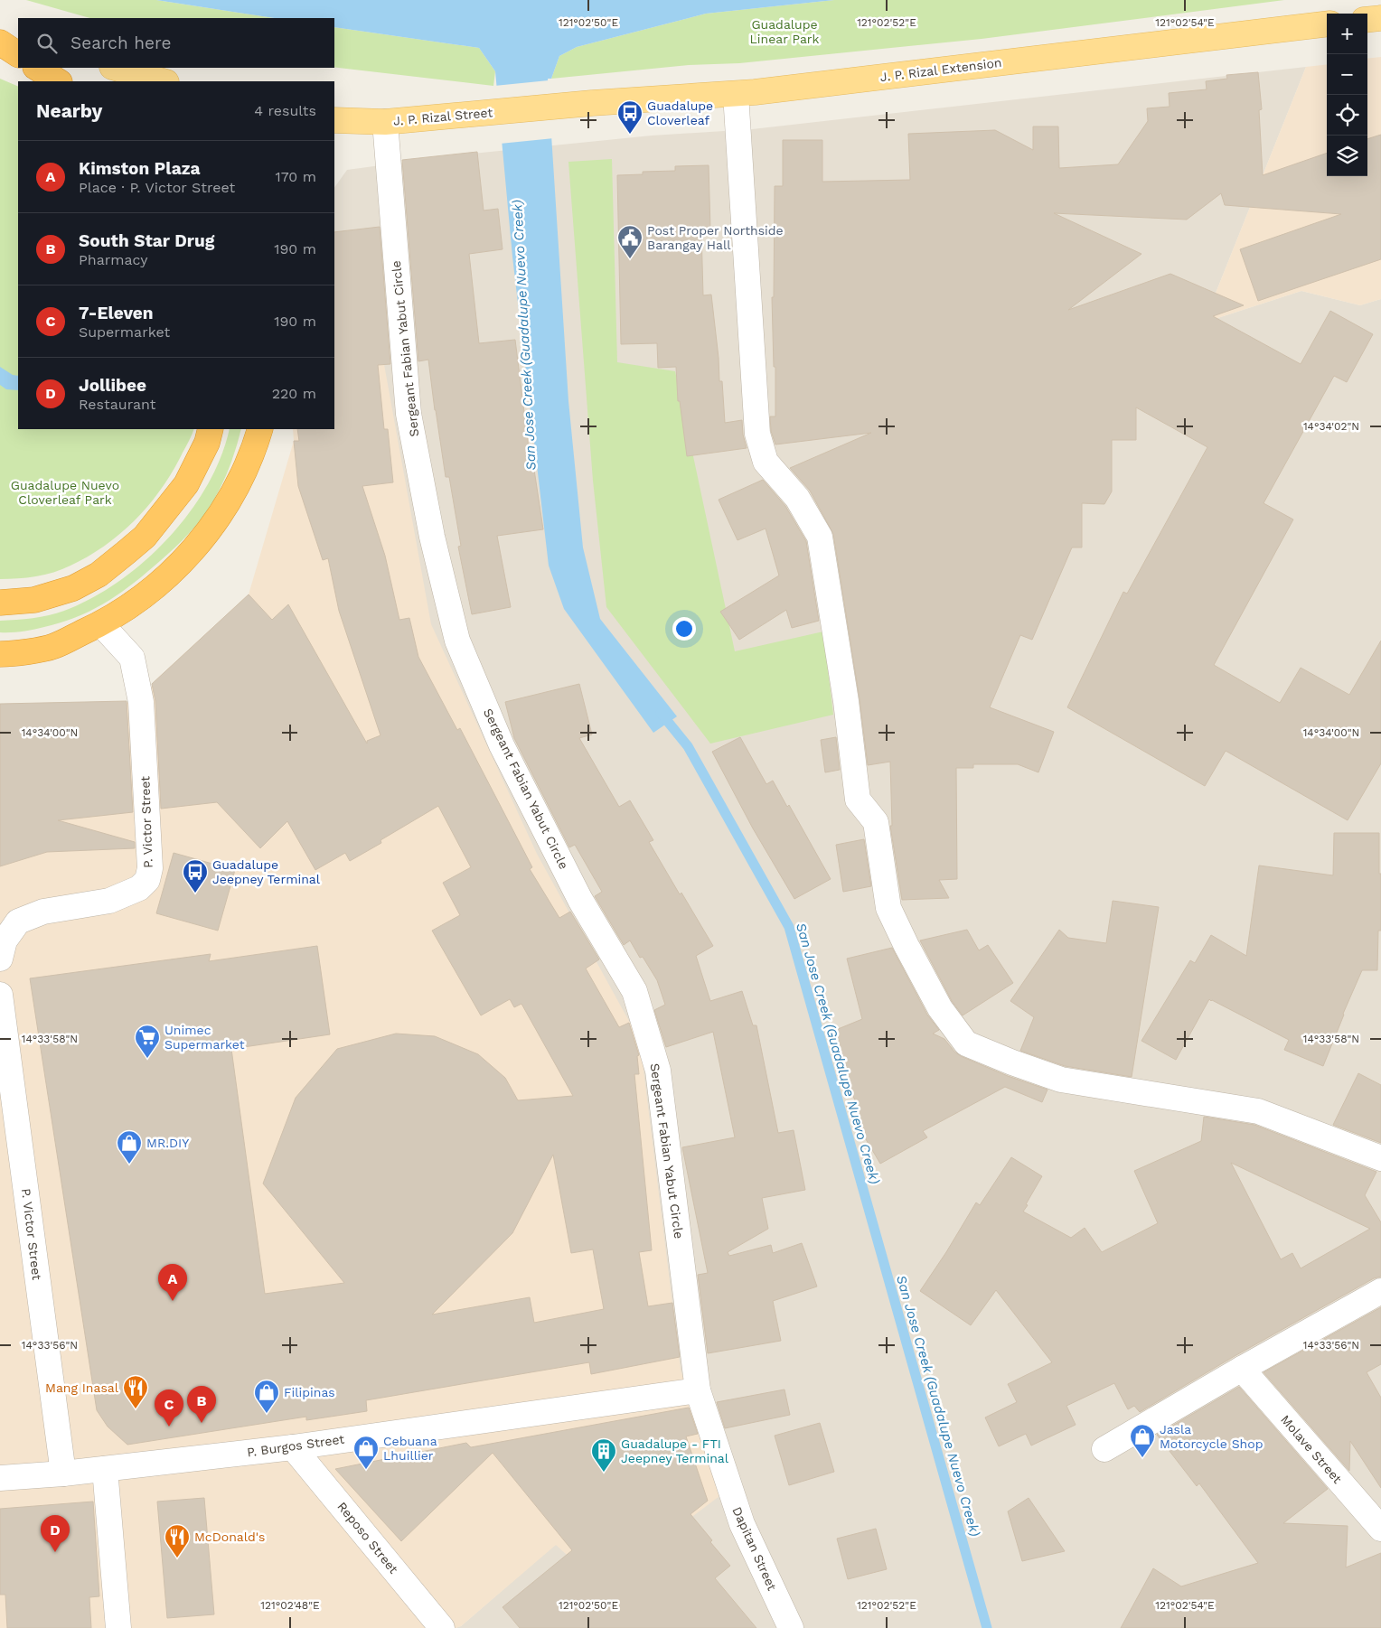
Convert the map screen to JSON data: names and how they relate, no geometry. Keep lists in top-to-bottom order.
{
  "streets": {
    "main road": ["J. P. Rizal Extension", "J. P. Rizal Street"],
    "street": [
      "Sergeant Fabian Yabut Circle",
      "P. Victor Street",
      "P. Burgos Street",
      "Molave Street",
      "Reposo Street",
      "Dapitan Street"
    ]
  },
  "crossings": [
    ["J. P. Rizal Extension", "J. P. Rizal Street"],
    ["J. P. Rizal Street", "Sergeant Fabian Yabut Circle"],
    ["Sergeant Fabian Yabut Circle", "P. Burgos Street"],
    ["Sergeant Fabian Yabut Circle", "Dapitan Street"],
    ["P. Victor Street", "P. Burgos Street"],
    ["P. Burgos Street", "Reposo Street"],
    ["P. Burgos Street", "Dapitan Street"]
  ],
  "water": ["San Jose Creek (Guadalupe Nuevo Creek)"],
  "parks": ["Guadalupe Linear Park", "Guadalupe Nuevo Cloverleaf Park"],
  "places": {
    "bus stop": ["Guadalupe Cloverleaf", "Guadalupe Jeepney Terminal"],
    "public building": ["Post Proper Northside Barangay Hall"],
    "supermarket": ["Unimec Supermarket"],
    "shop": [
      "MR.DIY",
      "Filipinas",
      "Jasla Motorcycle Shop",
      "Cebuana Lhuillier"
    ],
    "restaurant": ["Mang Inasal", "McDonald's"],
    "building": ["Guadalupe - FTI Jeepney Terminal"]
  },
  "page": {
    "map_buttons": ["+", "−"],
    "search": "Search here",
    "heading": ["Nearby", "4 results"],
    "list": [
      {
        "mark": "A",
        "name": "Kimston Plaza",
        "note": "Place · P. Victor Street",
        "value": "170 m"
      },
      {
        "mark": "B",
        "name": "South Star Drug",
        "note": "Pharmacy",
        "value": "190 m"
      },
      {
        "mark": "C",
        "name": "7-Eleven",
        "note": "Supermarket",
        "value": "190 m"
      },
      {
        "mark": "D",
        "name": "Jollibee",
        "note": "Restaurant",
        "value": "220 m"
      }
    ],
    "pins": [
      "A",
      "B",
      "C",
      "D"
    ]
  },
  "coordinates": [
    "121°02'50\"E",
    "121°02'52\"E",
    "121°02'54\"E",
    "14°34'02\"N",
    "14°34'00\"N",
    "14°33'58\"N",
    "14°33'56\"N",
    "121°02'48\"E"
  ]
}
